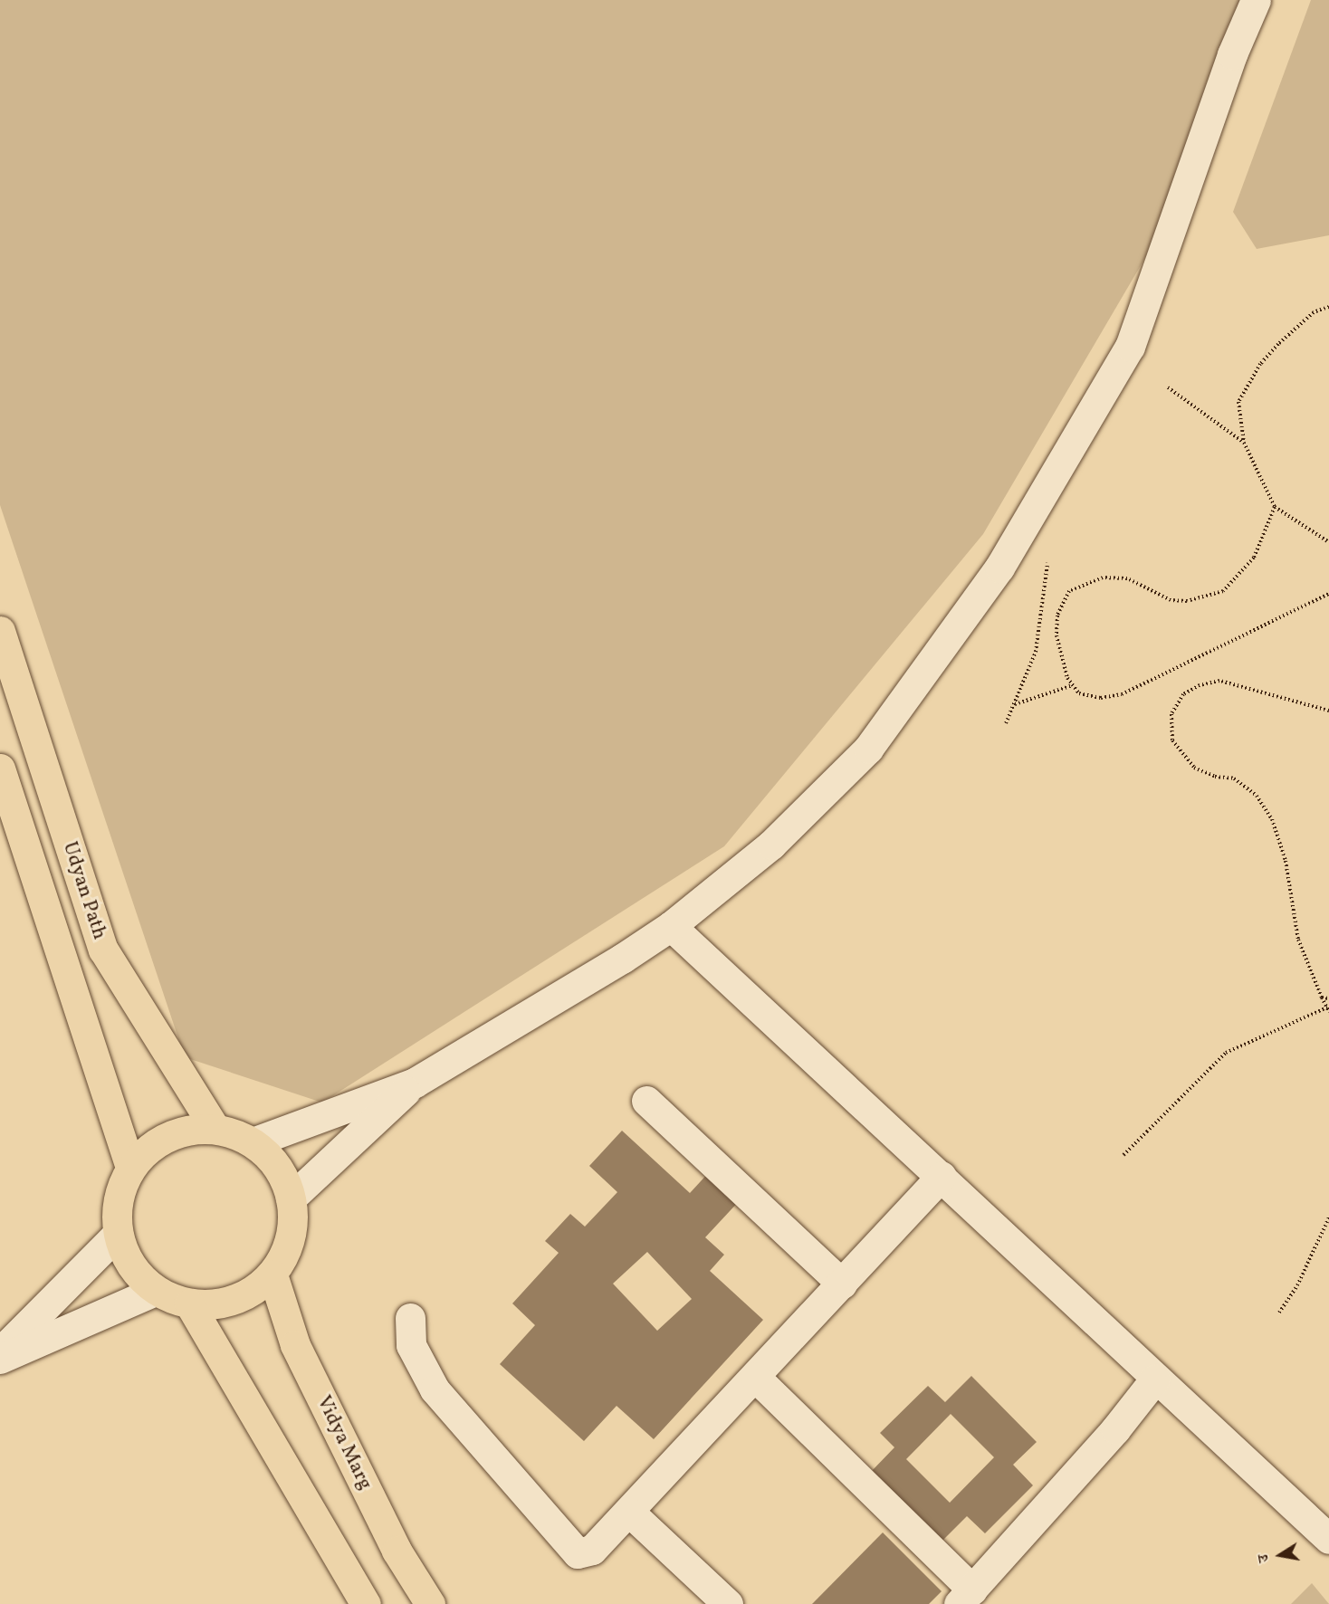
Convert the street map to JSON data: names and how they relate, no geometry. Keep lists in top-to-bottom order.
{
  "streets": {
    "main road": ["Udyan Path", "Vidya Marg"]
  },
  "crossings": [
    ["Udyan Path", "Vidya Marg"]
  ],
  "north": "left"
}
